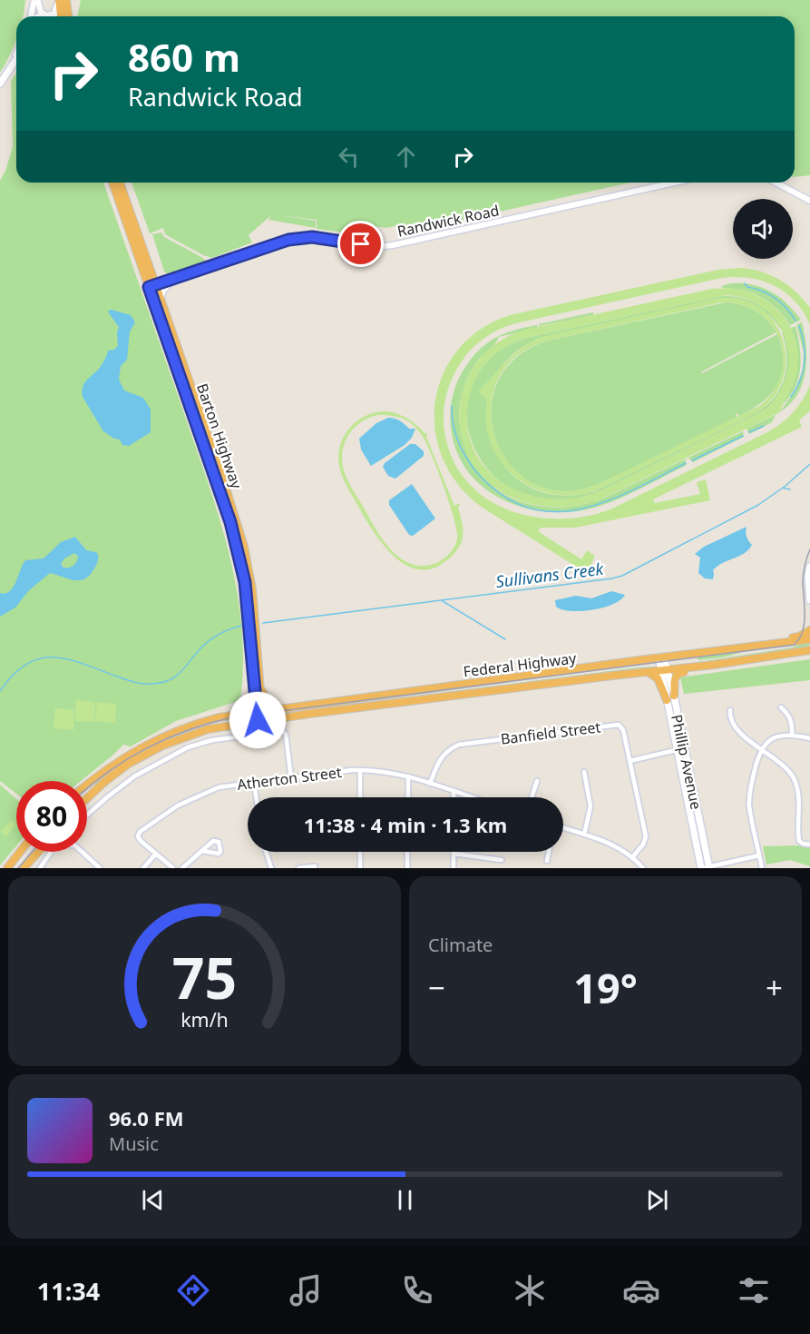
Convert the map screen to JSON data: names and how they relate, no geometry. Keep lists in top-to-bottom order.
{
  "streets": {
    "highway": ["Barton Highway", "Federal Highway"],
    "main road": ["Phillip Avenue"],
    "street": ["Randwick Road", "Banfield Street", "Atherton Street"]
  },
  "crossings": [
    ["Randwick Road", "Barton Highway"],
    ["Barton Highway", "Federal Highway"],
    ["Federal Highway", "Phillip Avenue"],
    ["Banfield Street", "Atherton Street"]
  ],
  "water": ["Sullivans Creek"],
  "page": {
    "turn": ["860 m", "Randwick Road"],
    "limit": "80",
    "trip": "11:38 · 4 min · 1.3 km",
    "tile": "Climate",
    "heat": ["−", "19°", "+"],
    "song": ["96.0 FM", "Music"],
    "tabs": "11:34",
    "gauge": ["75", "km/h"]
  }
}
